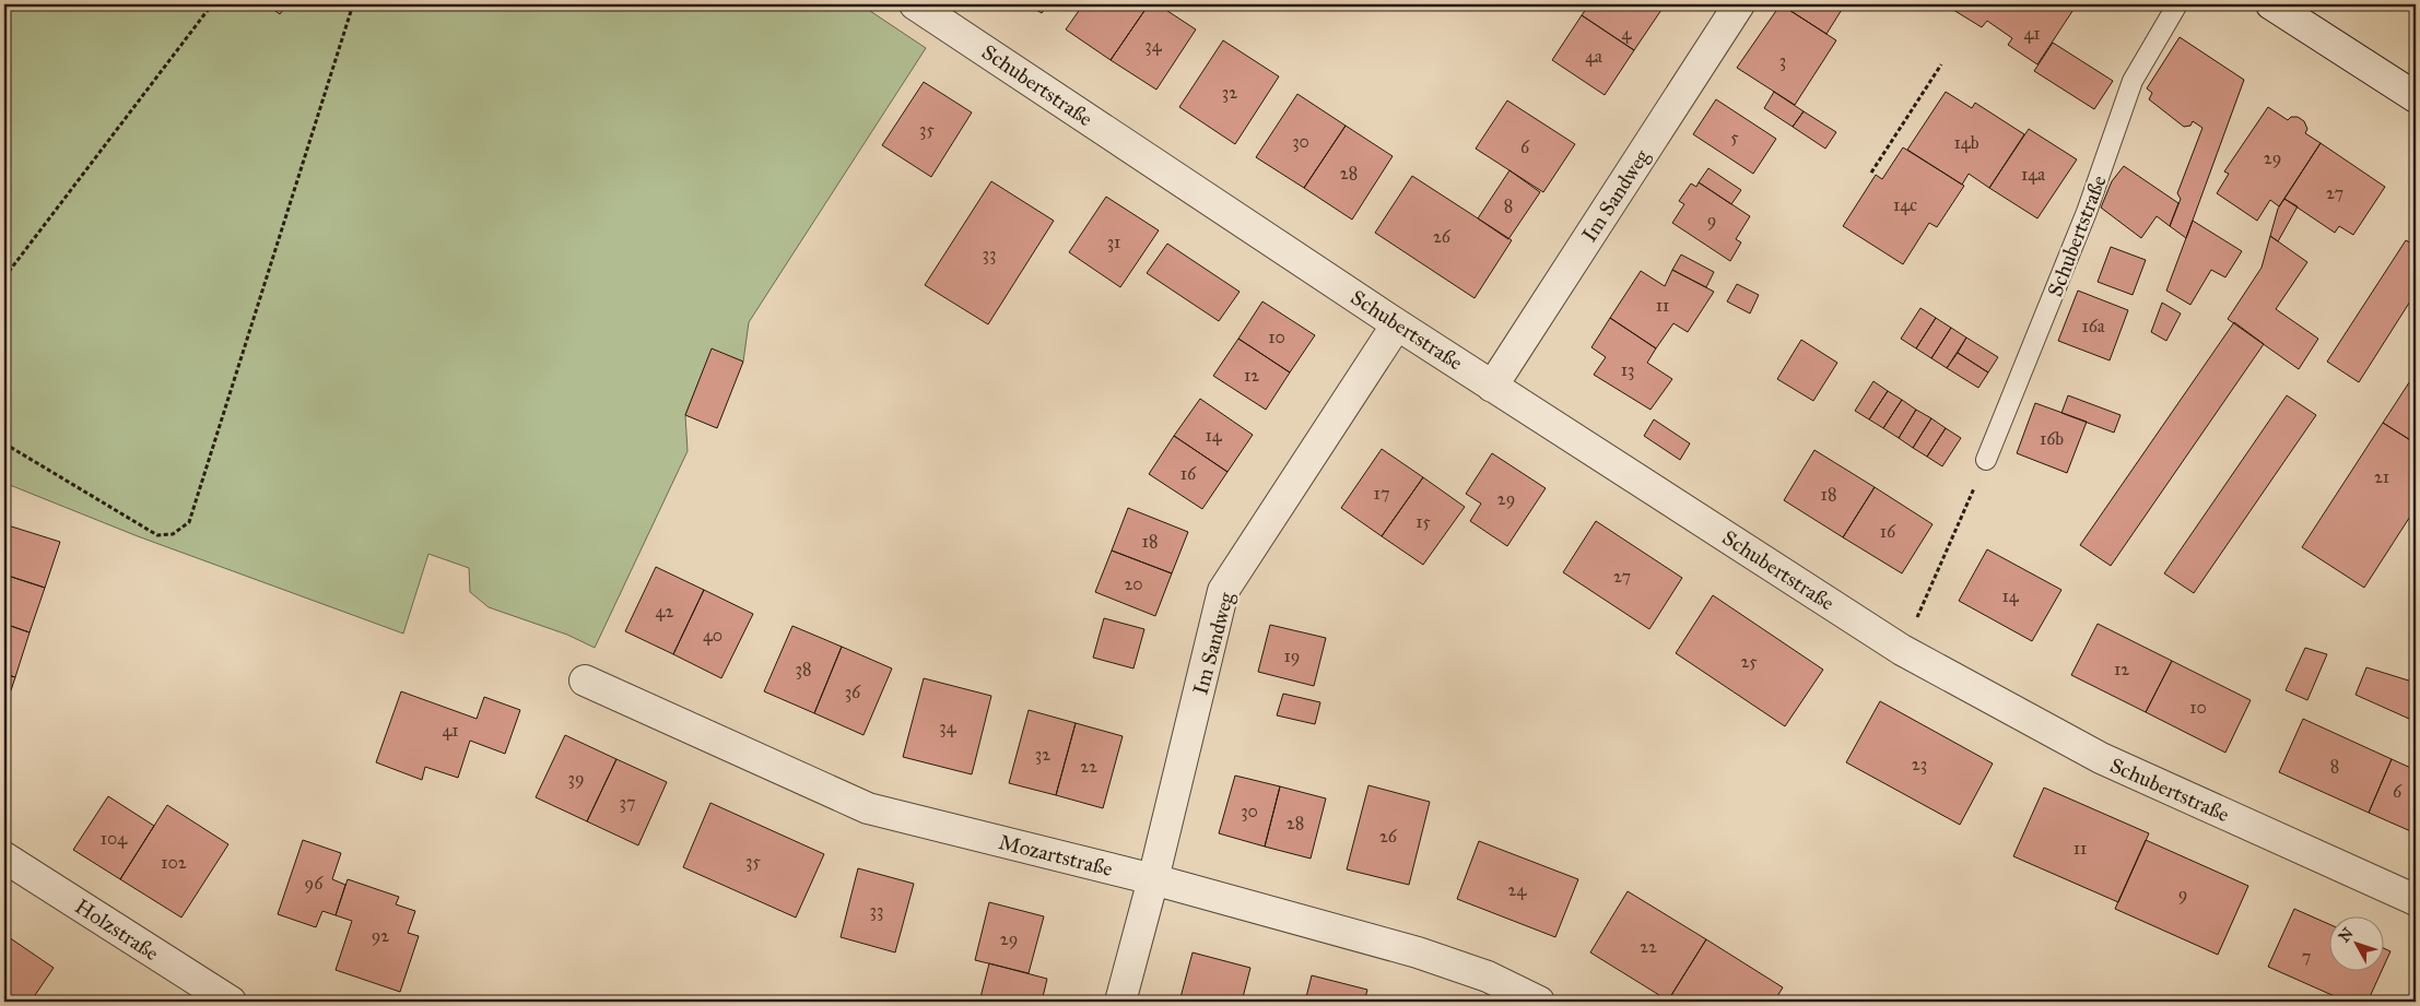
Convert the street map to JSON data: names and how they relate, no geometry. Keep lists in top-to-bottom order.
{
  "streets": {
    "street": [
      "Schubertstraße",
      "Im Sandweg",
      "Mozartstraße",
      "Holzstraße"
    ]
  },
  "crossings": [
    ["Schubertstraße", "Im Sandweg"],
    ["Im Sandweg", "Mozartstraße"]
  ],
  "house_numbers": [
    "4",
    "41",
    "34",
    "4a",
    "3",
    "32",
    "35",
    "5",
    "30",
    "14b",
    "6",
    "29",
    "28",
    "14a",
    "27",
    "14c",
    "8",
    "9",
    "26",
    "31",
    "33",
    "11",
    "16a",
    "10",
    "13",
    "12",
    "14",
    "16b",
    "16",
    "21",
    "17",
    "18",
    "29",
    "15",
    "16",
    "18",
    "27",
    "20",
    "14",
    "42",
    "40",
    "19",
    "25",
    "38",
    "12",
    "36",
    "10",
    "34",
    "41",
    "32",
    "23",
    "22",
    "8",
    "39",
    "6",
    "37",
    "30",
    "28",
    "26",
    "104",
    "11",
    "35",
    "102",
    "96",
    "24",
    "9",
    "33",
    "92",
    "29",
    "22",
    "7"
  ],
  "north": "top left"
}
